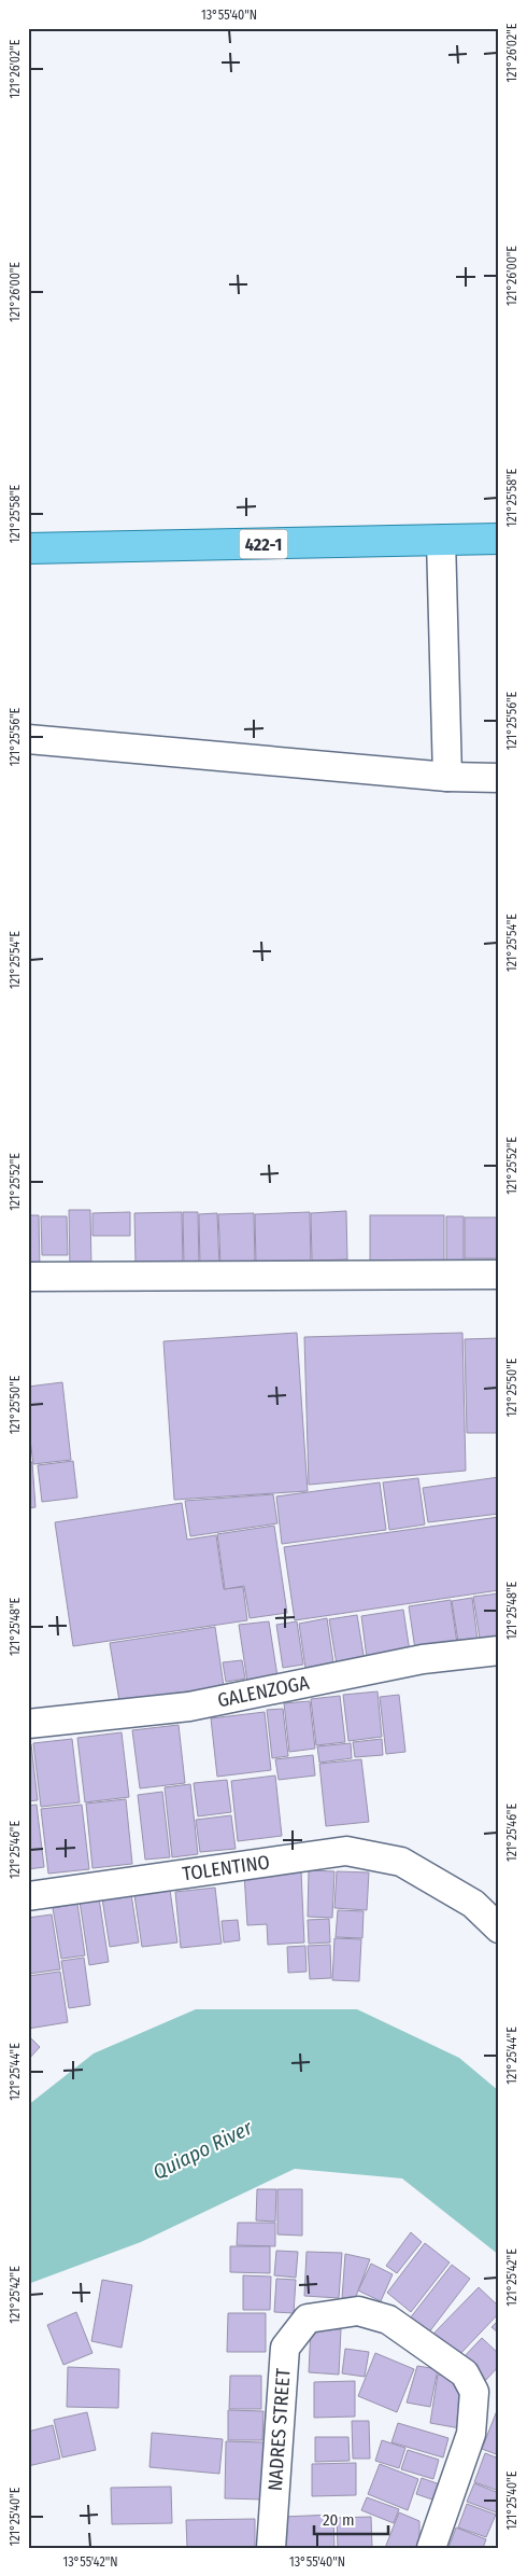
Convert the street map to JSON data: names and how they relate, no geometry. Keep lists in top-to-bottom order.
{
  "streets": {
    "main road": ["422-1"],
    "street": ["GALENZOGA", "TOLENTINO", "NADRES STREET"]
  },
  "water": ["Quiapo River"],
  "scale_bar": "20 m",
  "coordinates": [
    "13°55'40\"N",
    "121°26'02\"E",
    "121°26'00\"E",
    "121°25'58\"E",
    "121°25'56\"E",
    "121°25'54\"E",
    "121°25'52\"E",
    "121°25'50\"E",
    "121°25'48\"E",
    "121°25'46\"E",
    "121°25'44\"E",
    "121°25'42\"E",
    "121°25'40\"E",
    "13°55'42\"N"
  ]
}
